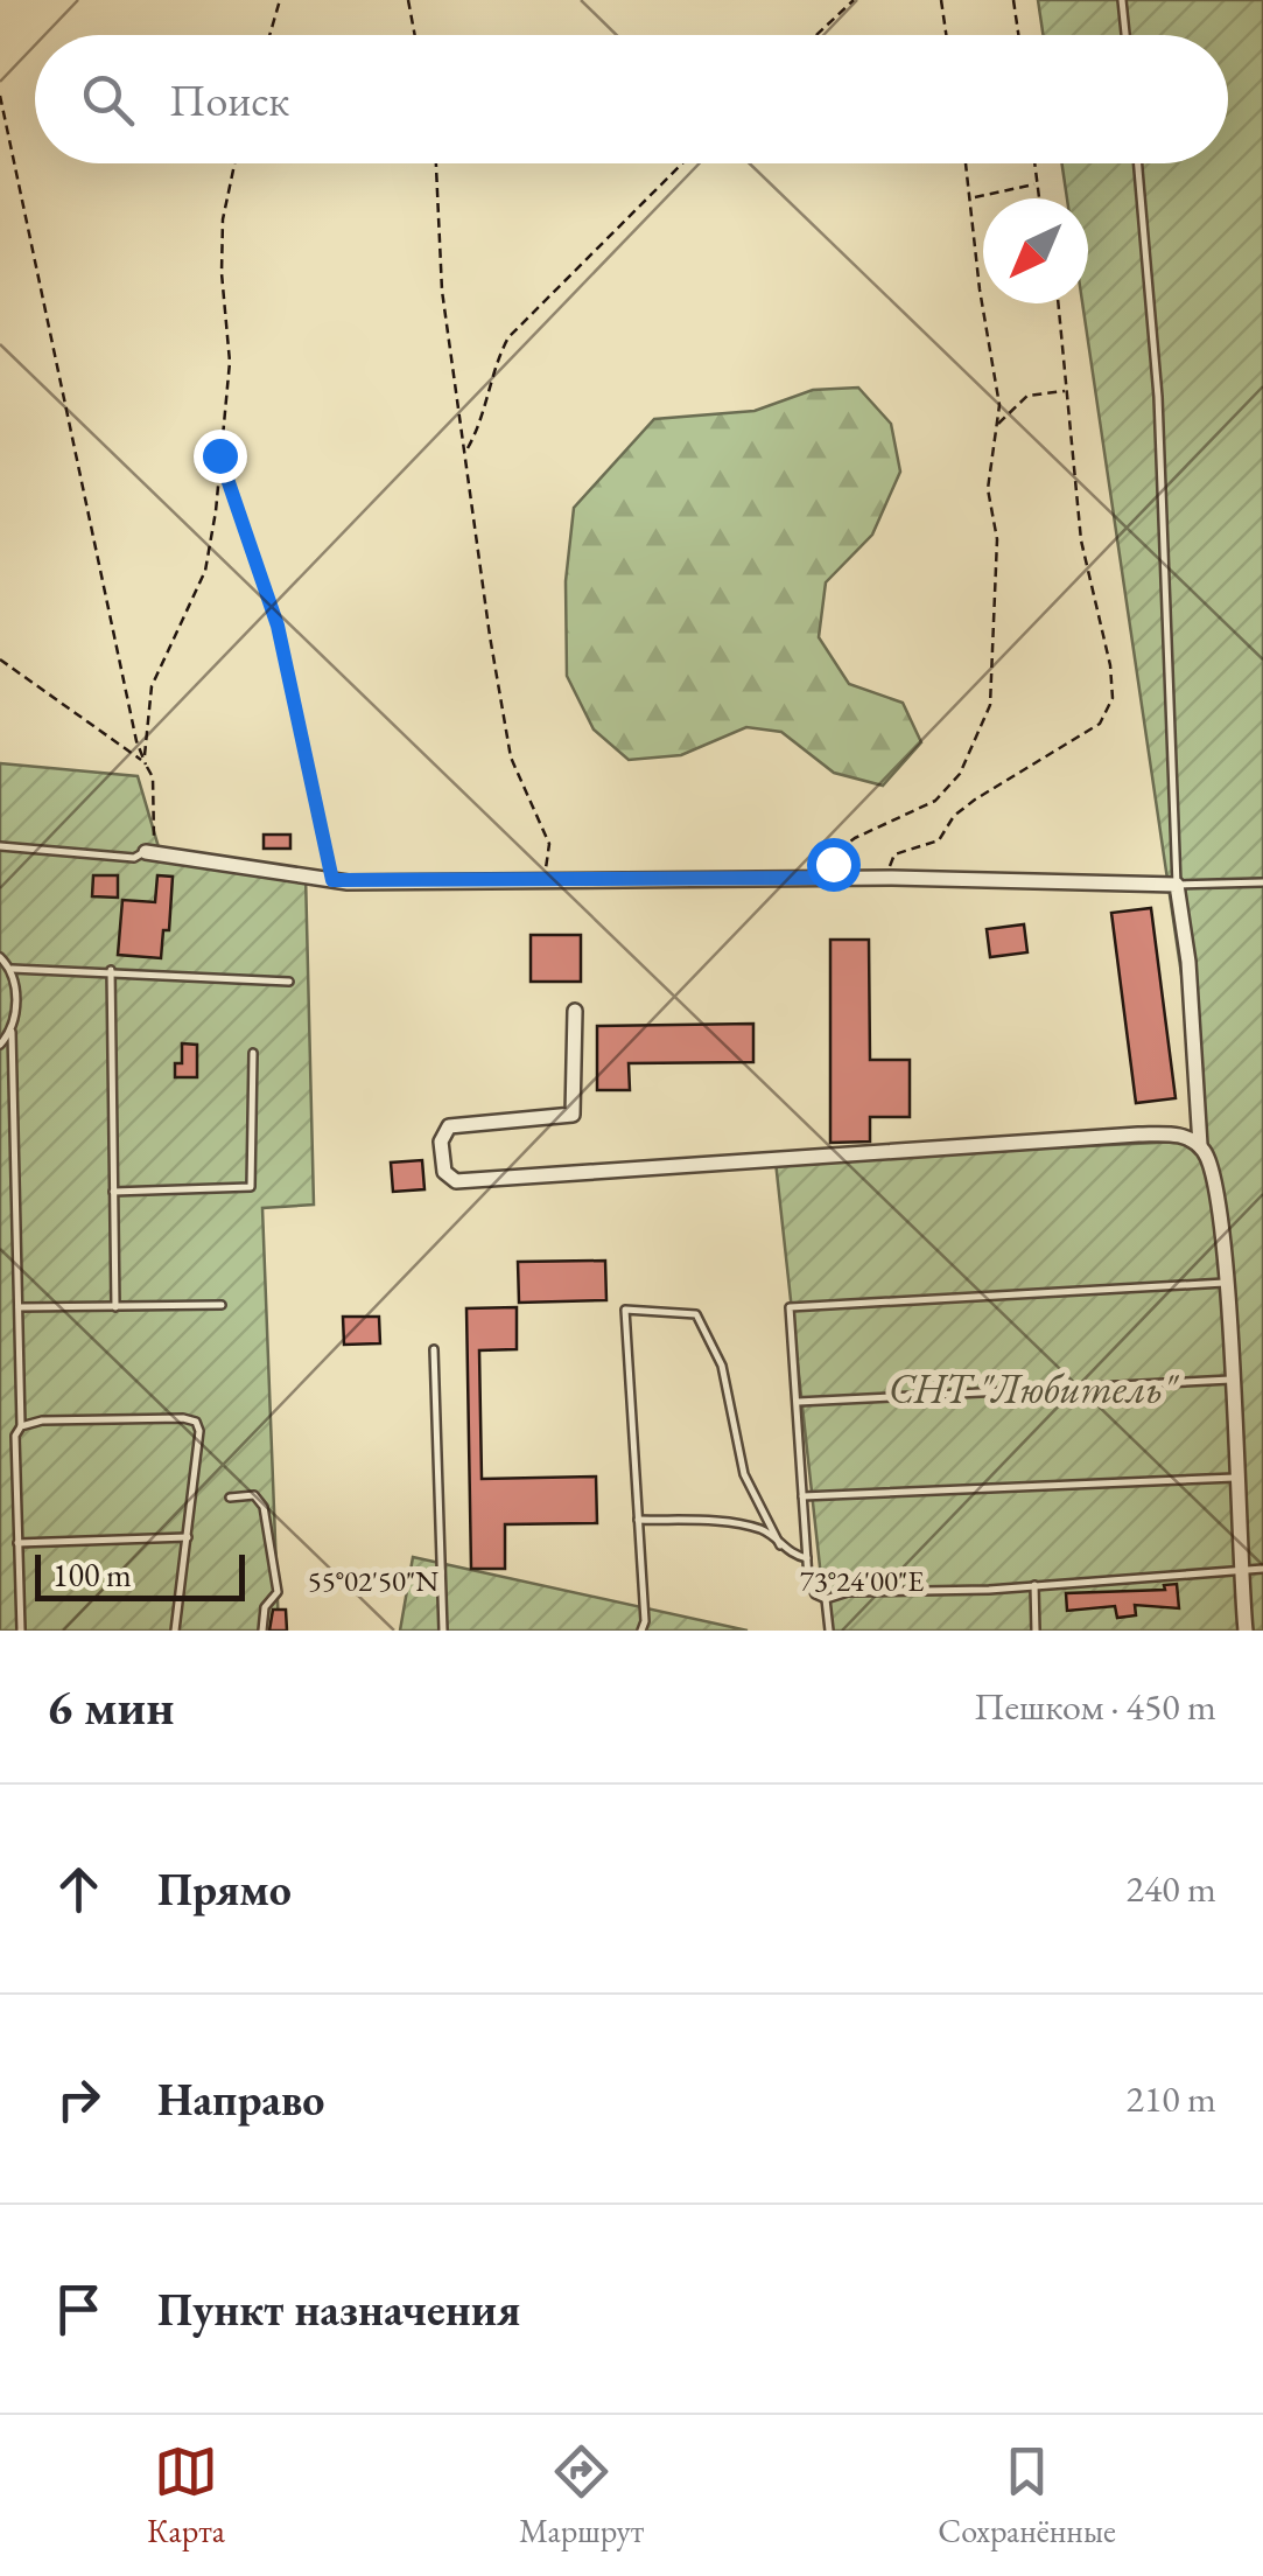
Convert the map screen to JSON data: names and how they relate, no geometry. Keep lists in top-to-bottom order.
{
  "parks": ["СНТ \"Любитель\""],
  "scale_bar": "100 m",
  "north": "bottom left",
  "page": {
    "search": "Поиск",
    "scale": "100 m",
    "heading": ["6 мин", "Пешком · 450 m"],
    "list": [
      ["Прямо", "240 m"],
      ["Направо", "210 m"],
      "Пункт назначения"
    ],
    "nav": ["Карта", "Маршрут", "Сохранённые"]
  },
  "coordinates": ["73°24'00\"E", "55°02'50\"N"]
}
